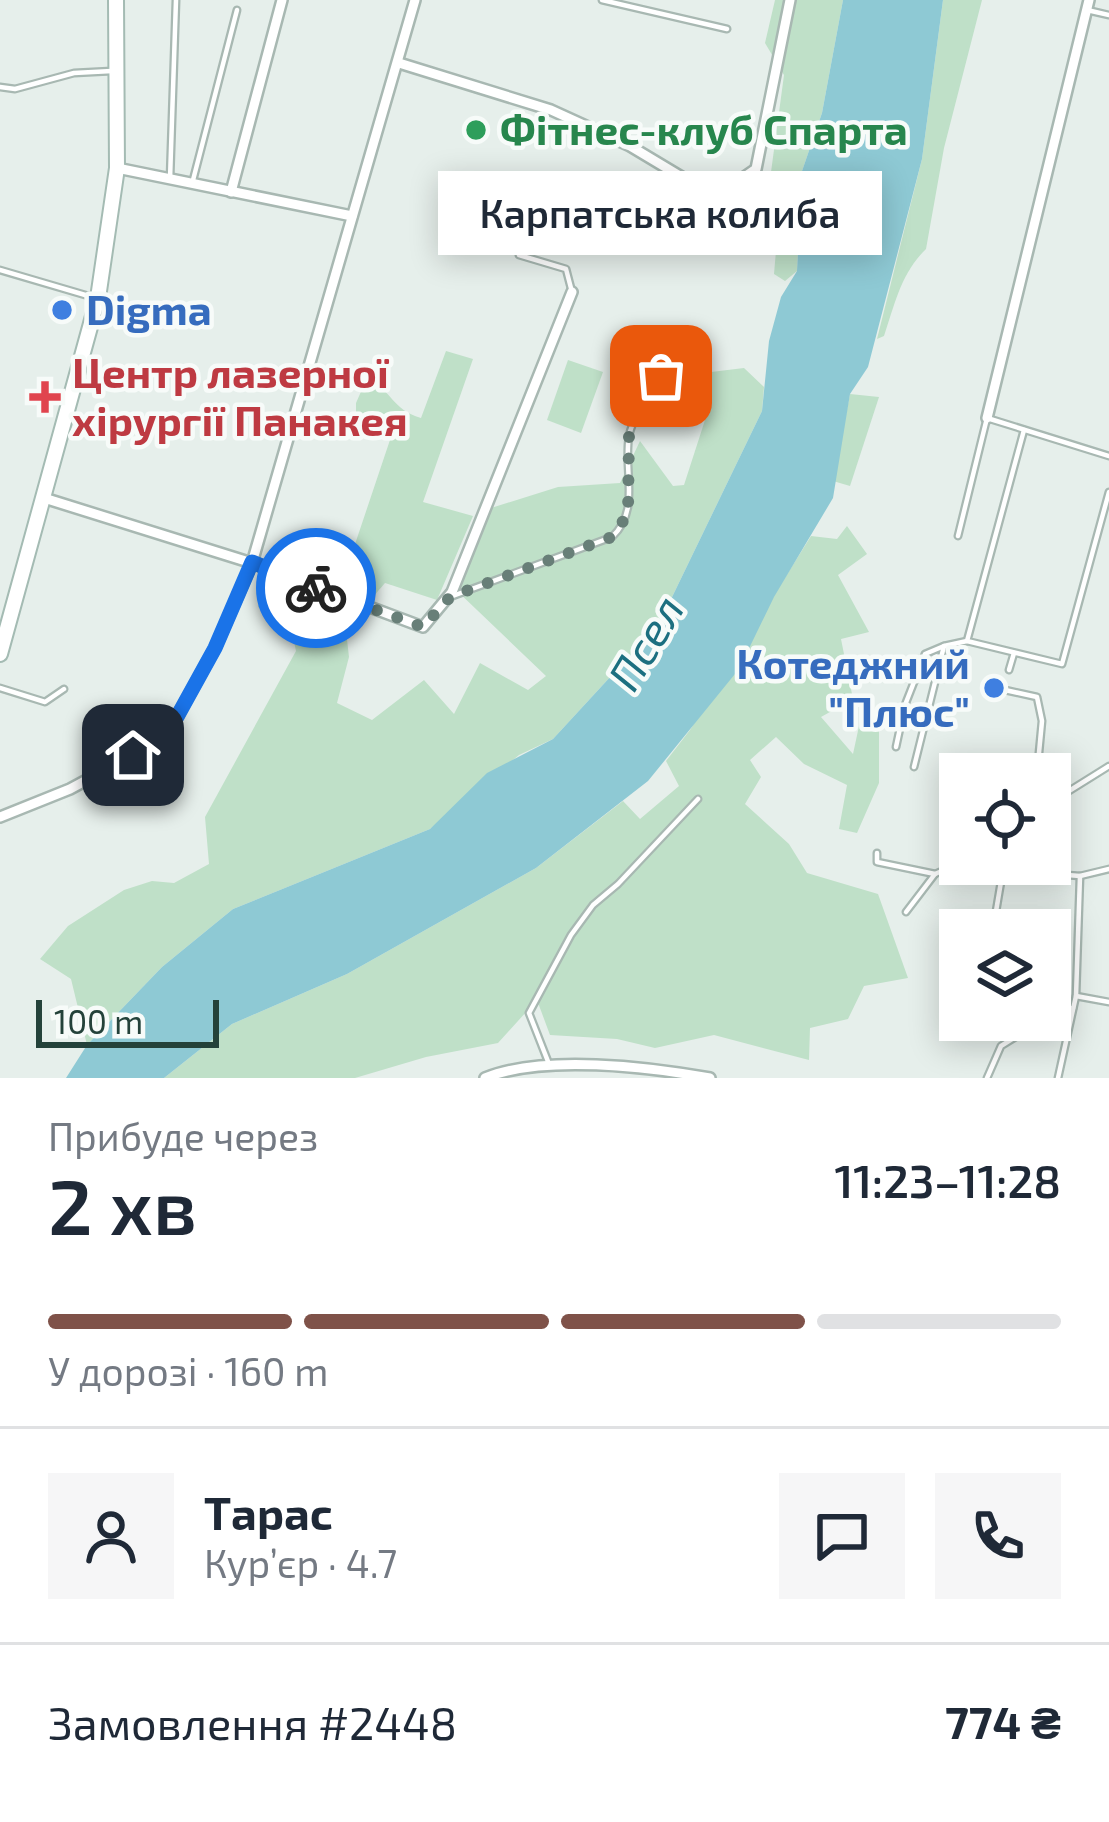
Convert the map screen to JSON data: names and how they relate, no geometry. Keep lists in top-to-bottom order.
{
  "water": ["Псел"],
  "places": {
    "other": [
      "Фітнес-клуб Спарта",
      "Digma",
      "Карпатська колиба",
      "Котеджний \"Плюс\""
    ],
    "health": ["Центр лазерної хірургії Панакея"]
  },
  "scale_bar": "100 m",
  "page": {
    "bubble": "Карпатська колиба",
    "scale": "100 m",
    "heading": ["2 хв", "Прибуде через", "11:23–11:28"],
    "panel": [
      "Тарас",
      "Кур’єр · 4.7",
      "Замовлення #2448",
      "774 ₴"
    ],
    "bar": "У дорозі · 160 m"
  }
}
